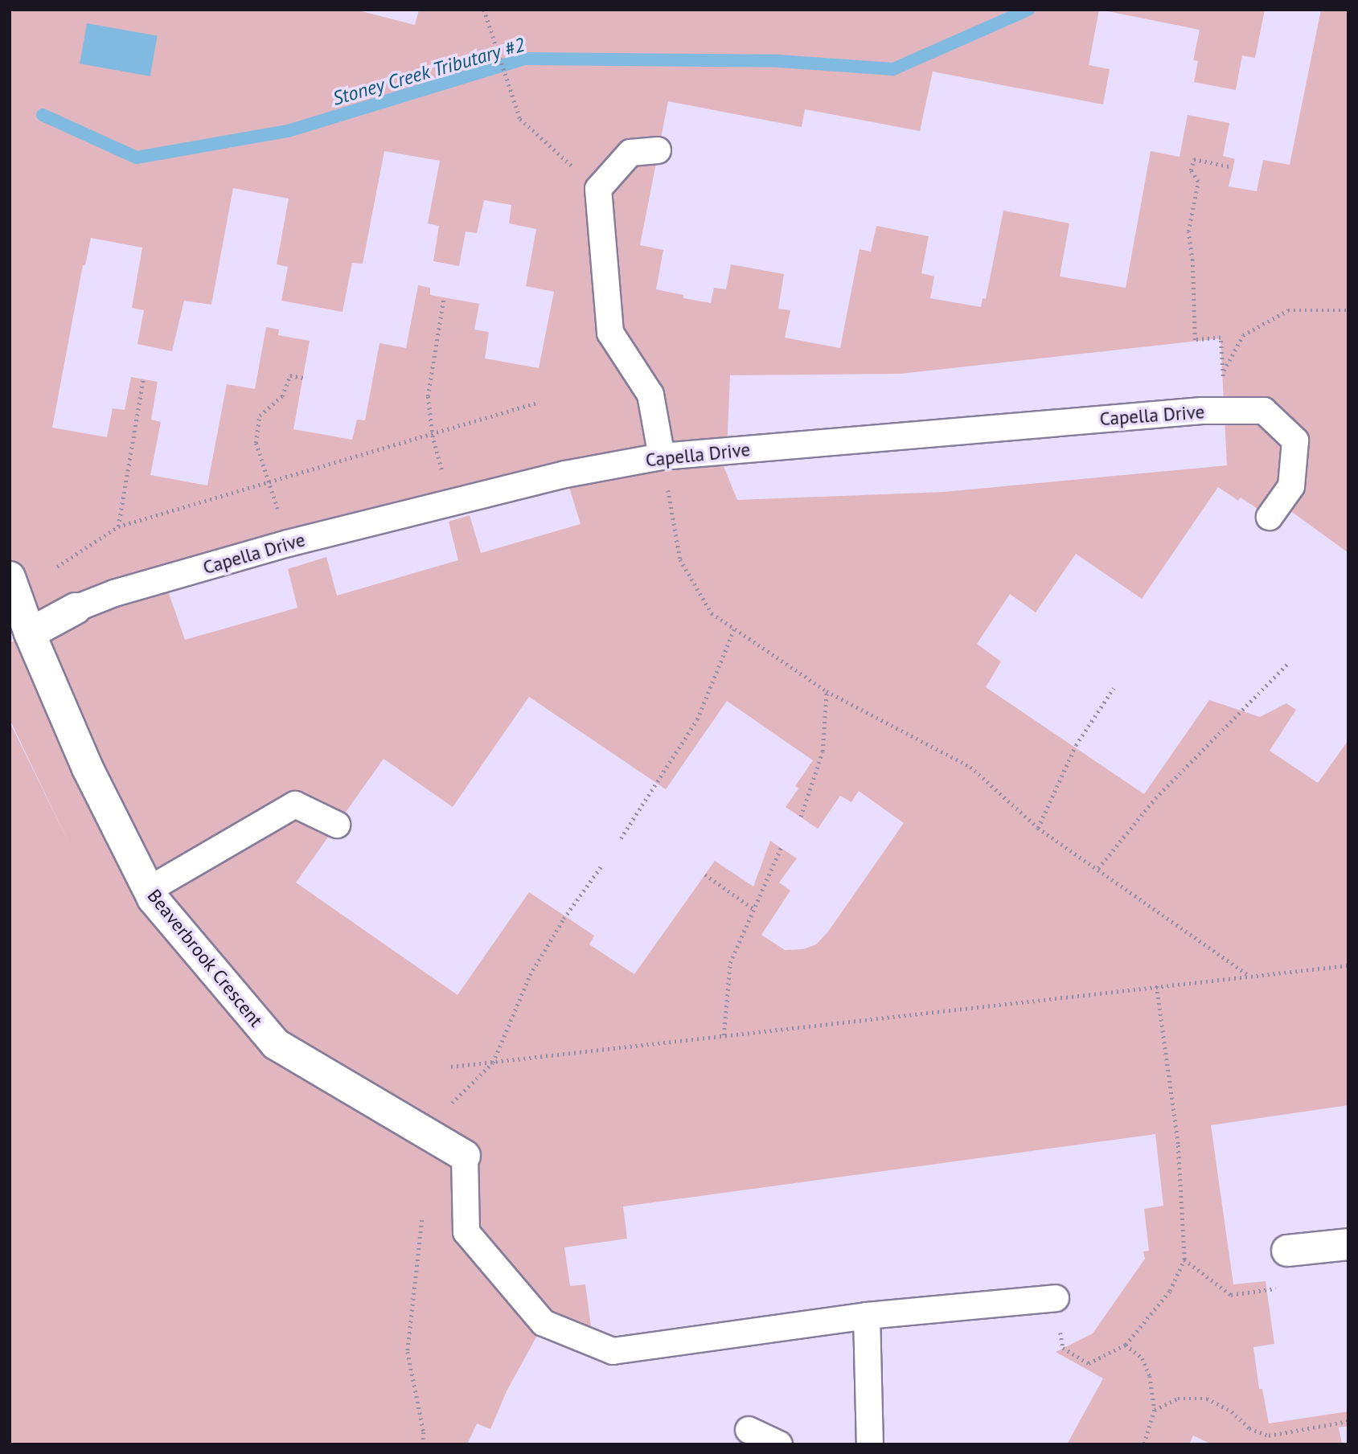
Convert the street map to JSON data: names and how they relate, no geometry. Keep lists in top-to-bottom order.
{
  "streets": {
    "street": ["Capella Drive", "Beaverbrook Crescent"]
  },
  "crossings": [
    ["Capella Drive", "Beaverbrook Crescent"]
  ],
  "water": ["Stoney Creek Tributary #2"]
}
